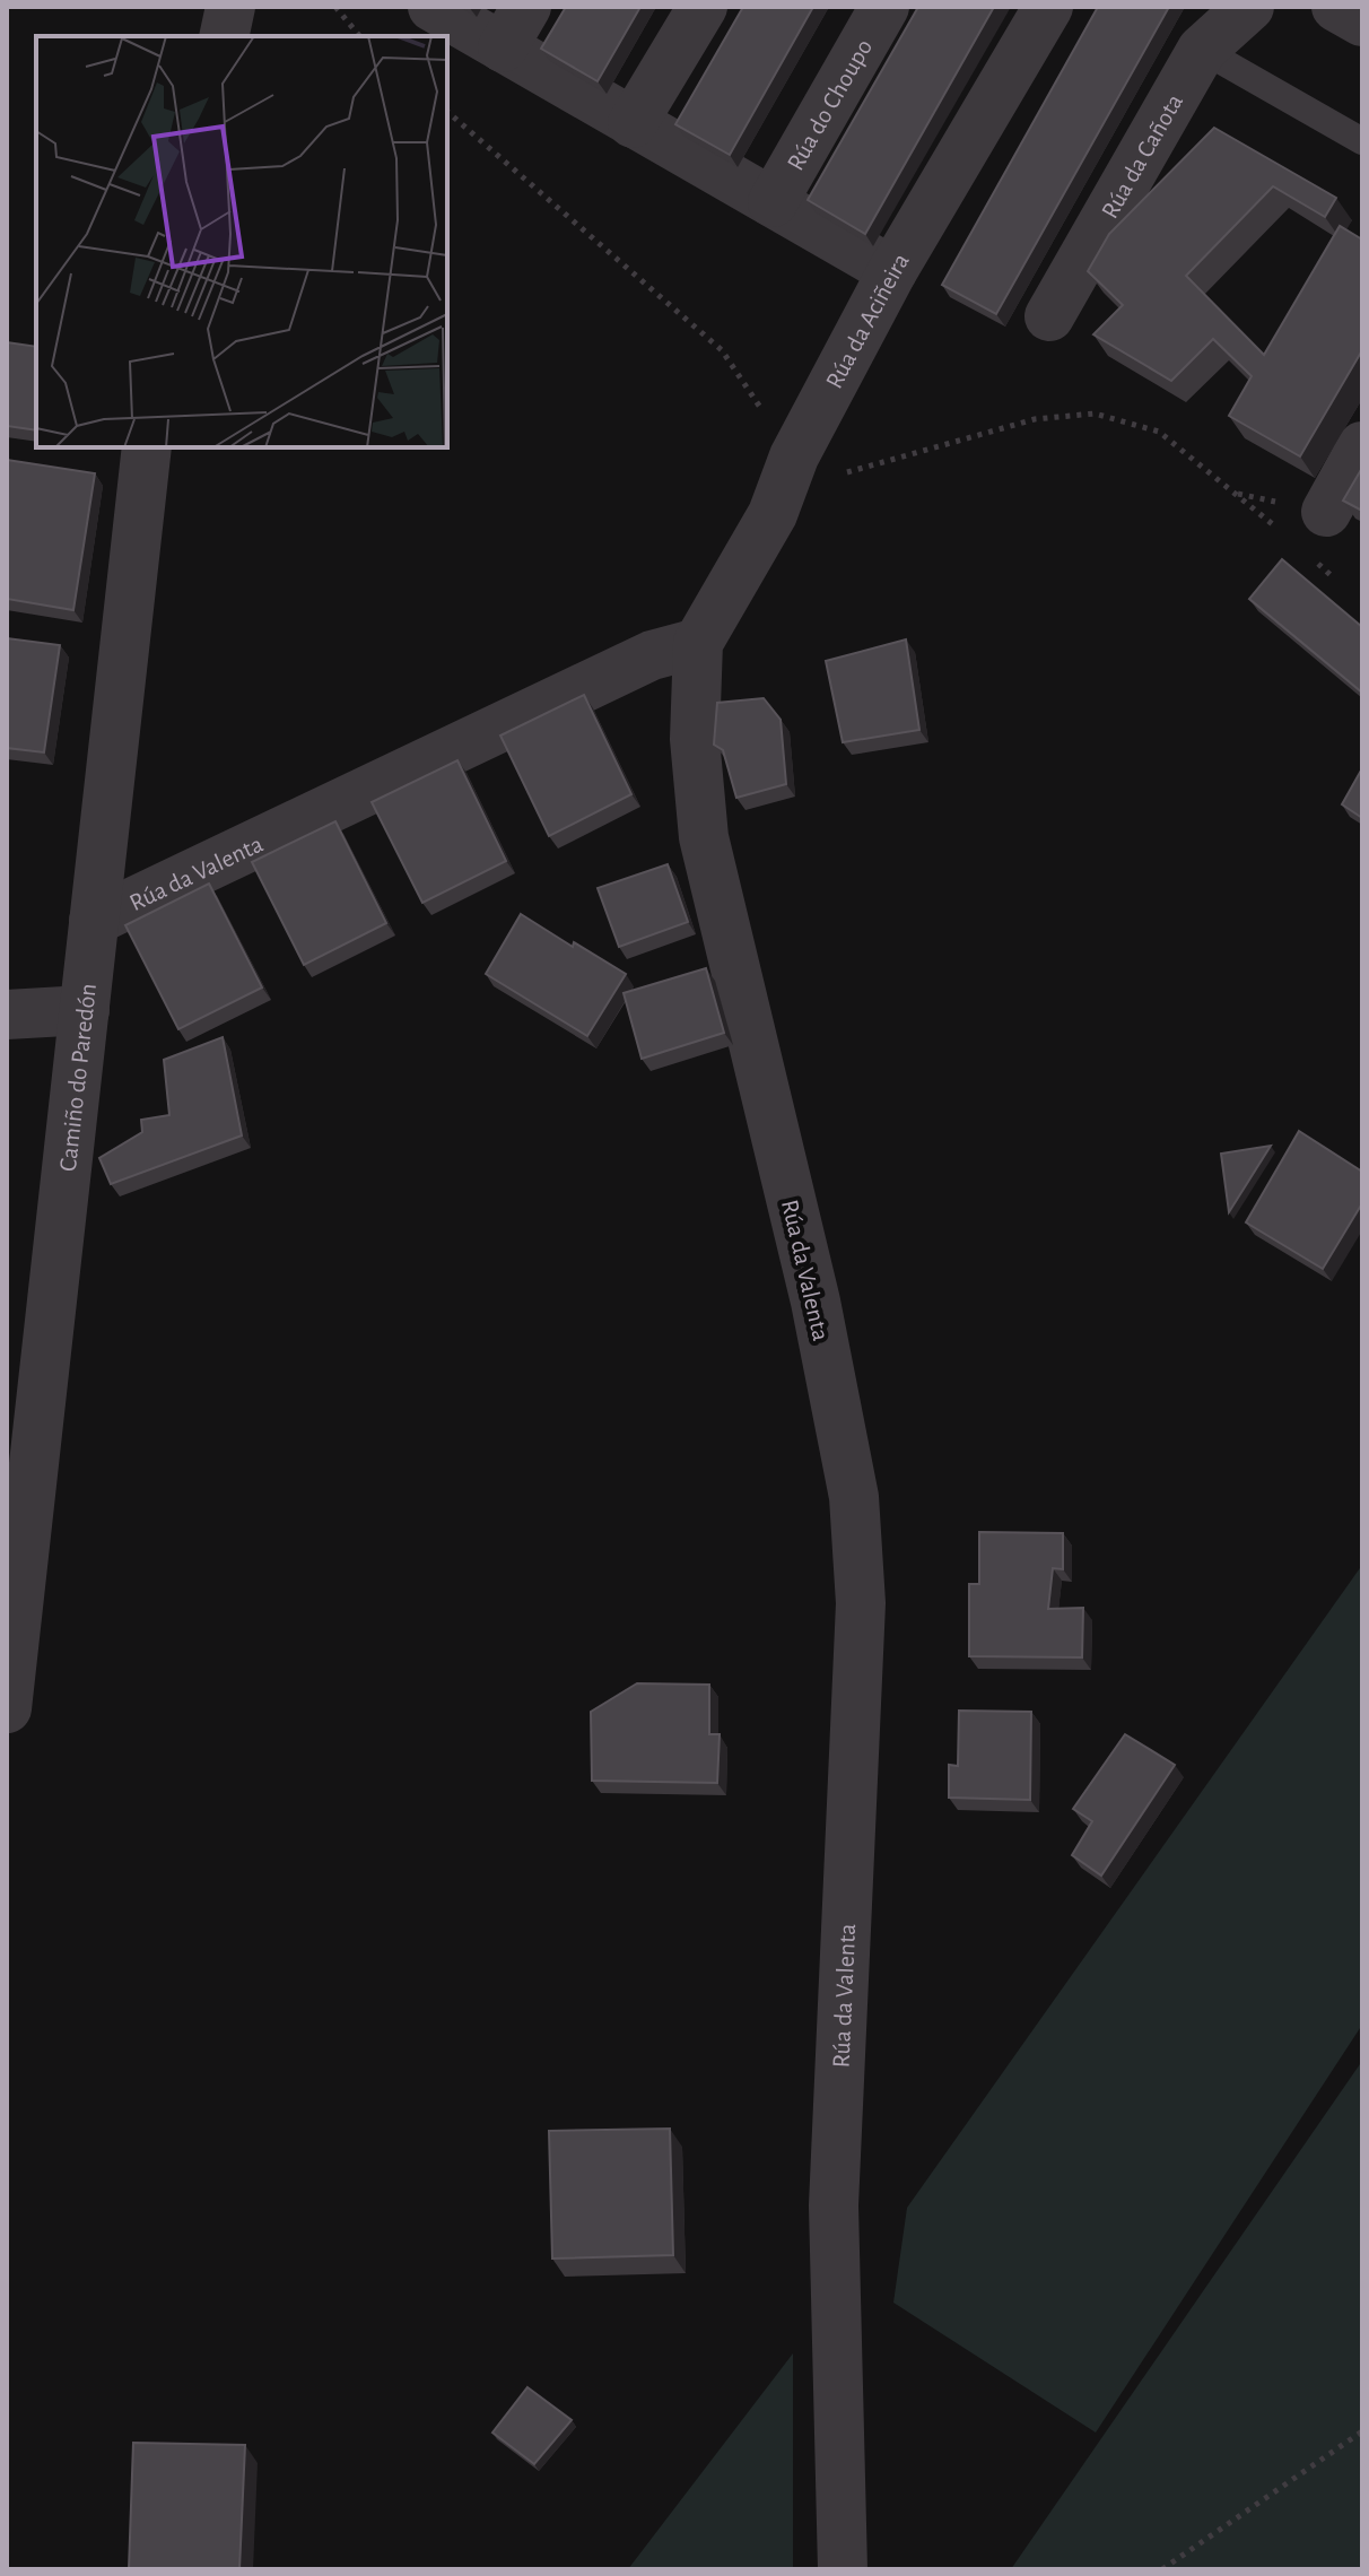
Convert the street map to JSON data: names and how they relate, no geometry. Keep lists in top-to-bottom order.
{
  "streets": {
    "street": [
      "Rúa do Choupo",
      "Rúa da Cañota",
      "Rúa da Aciñeira",
      "Rúa da Valenta",
      "Camiño do Paredón"
    ]
  },
  "crossings": [
    ["Rúa da Aciñeira", "Rúa da Valenta"],
    ["Rúa da Valenta", "Camiño do Paredón"]
  ]
}
